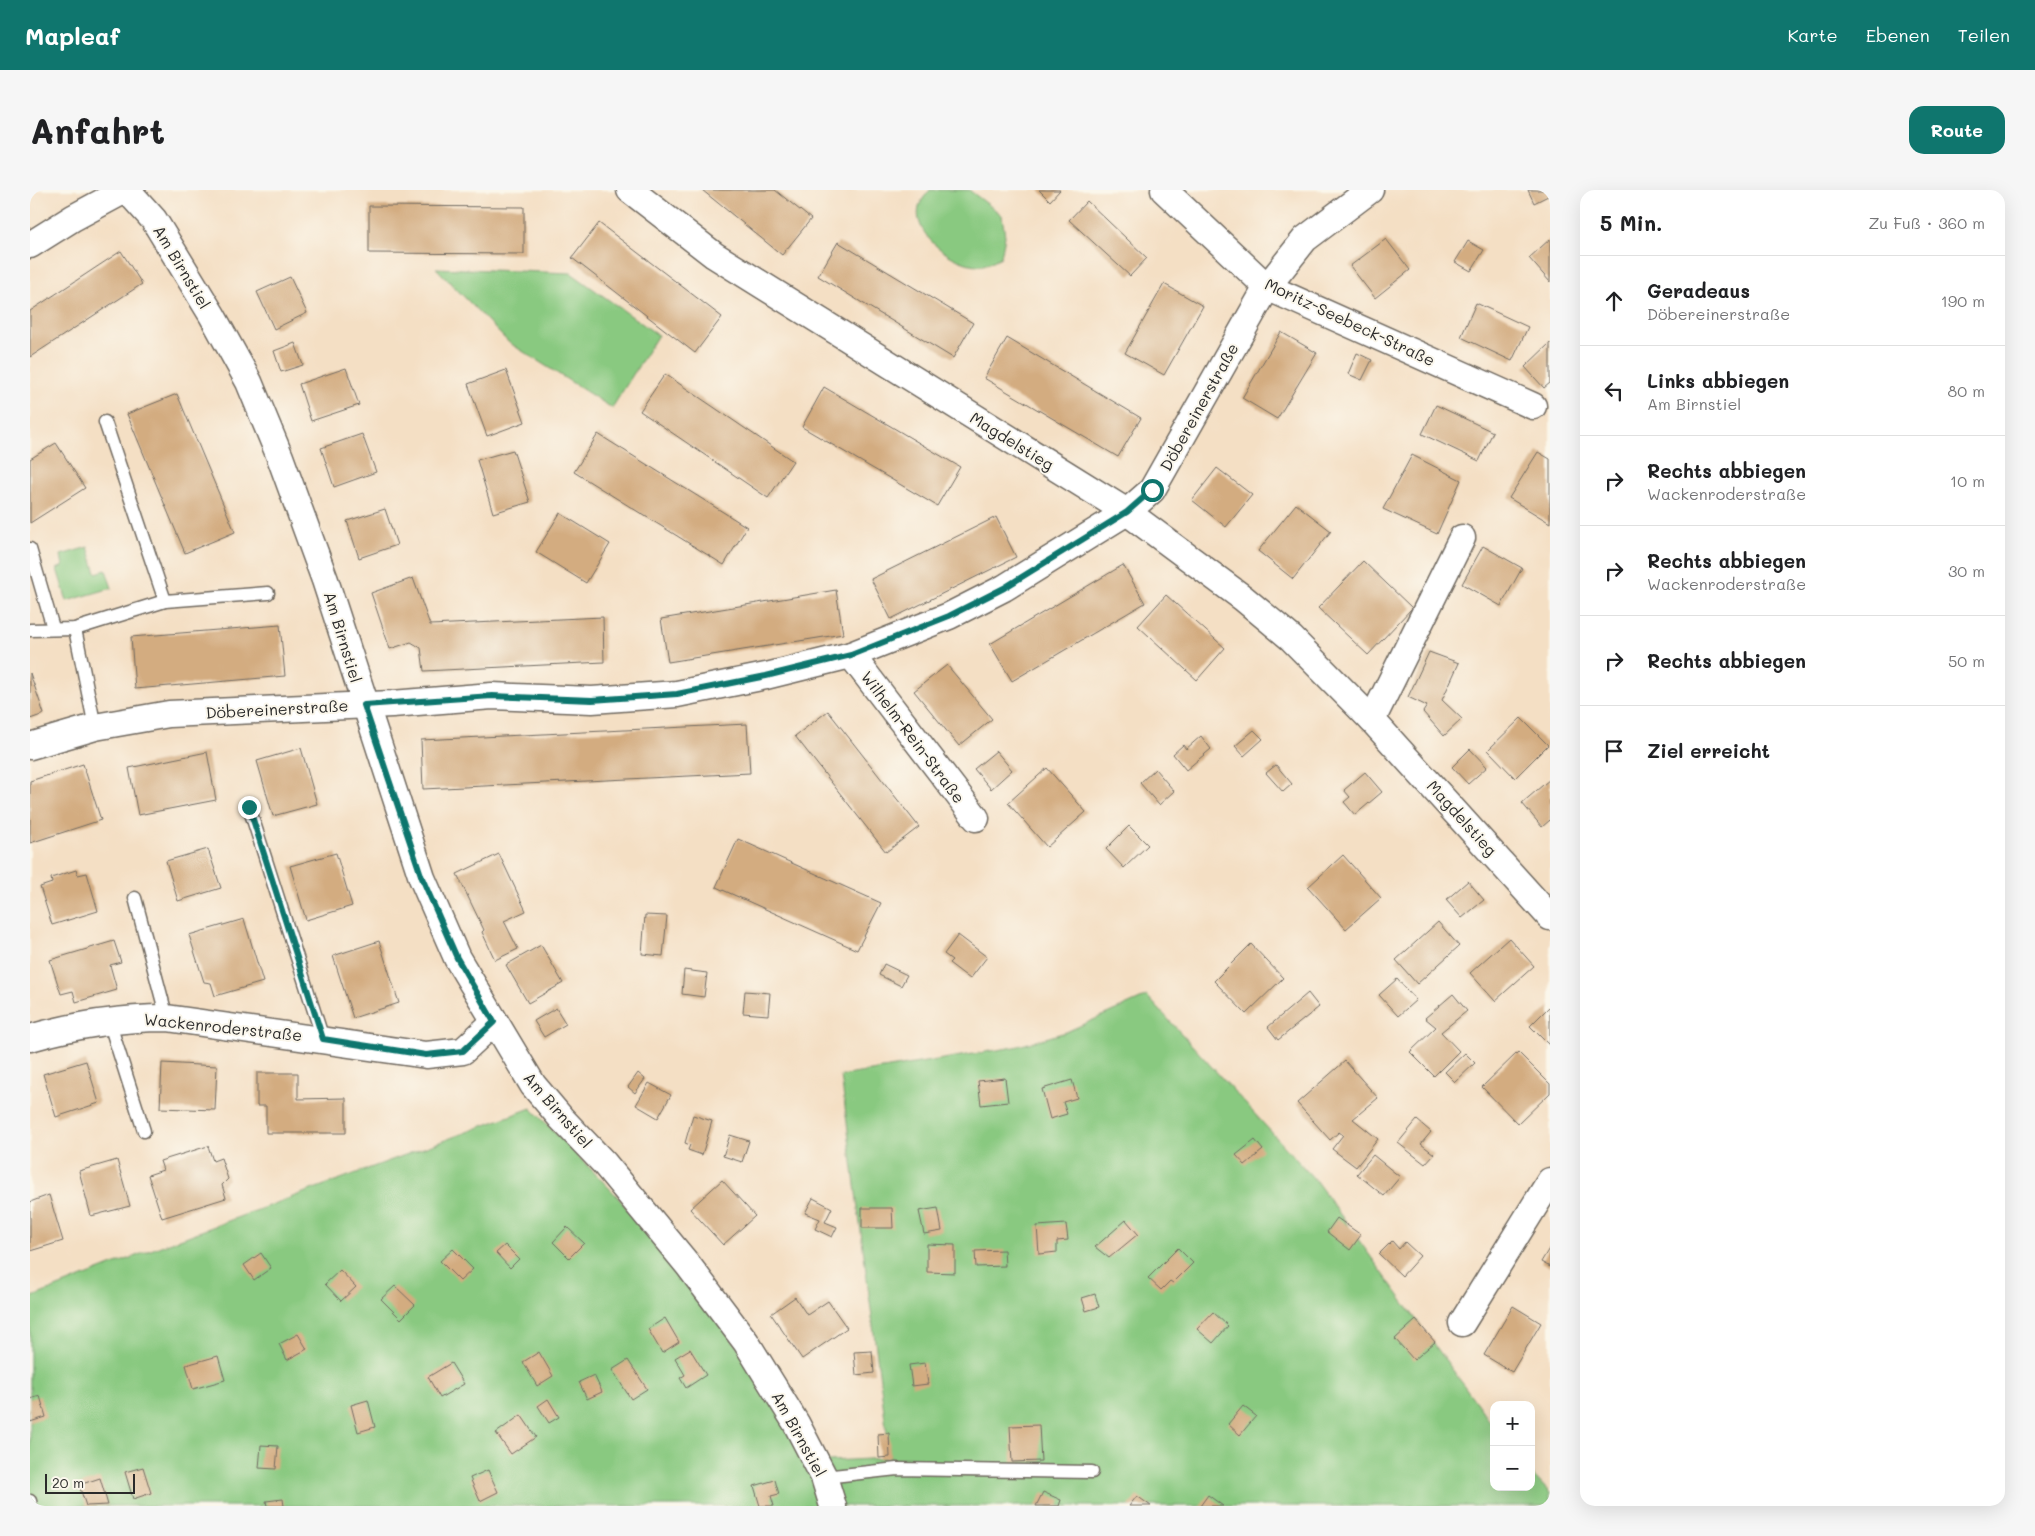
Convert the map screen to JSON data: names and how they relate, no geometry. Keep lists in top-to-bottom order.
{
  "streets": {
    "street": [
      "Am Birnstiel",
      "Moritz-Seebeck-Straße",
      "Döbereinerstraße",
      "Magdelstieg",
      "Wilhelm-Rein-Straße",
      "Wackenroderstraße"
    ]
  },
  "crossings": [
    ["Am Birnstiel", "Döbereinerstraße"],
    ["Am Birnstiel", "Wackenroderstraße"],
    ["Moritz-Seebeck-Straße", "Döbereinerstraße"],
    ["Döbereinerstraße", "Magdelstieg"],
    ["Döbereinerstraße", "Wilhelm-Rein-Straße"]
  ],
  "scale_bar": "20 m",
  "page": {
    "header": "Mapleaf",
    "nav": ["Karte", "Ebenen", "Teilen"],
    "buttons": "Route",
    "title": "Anfahrt",
    "heading": ["5 Min.", "Zu Fuß · 360 m"],
    "list": [
      ["Geradeaus", "Döbereinerstraße", "190 m"],
      ["Links abbiegen", "Am Birnstiel", "80 m"],
      ["Rechts abbiegen", "Wackenroderstraße", "10 m"],
      ["Rechts abbiegen", "Wackenroderstraße", "30 m"],
      ["Rechts abbiegen", "50 m"],
      "Ziel erreicht"
    ],
    "map_buttons": ["+", "−"],
    "scale": "20 m"
  }
}
